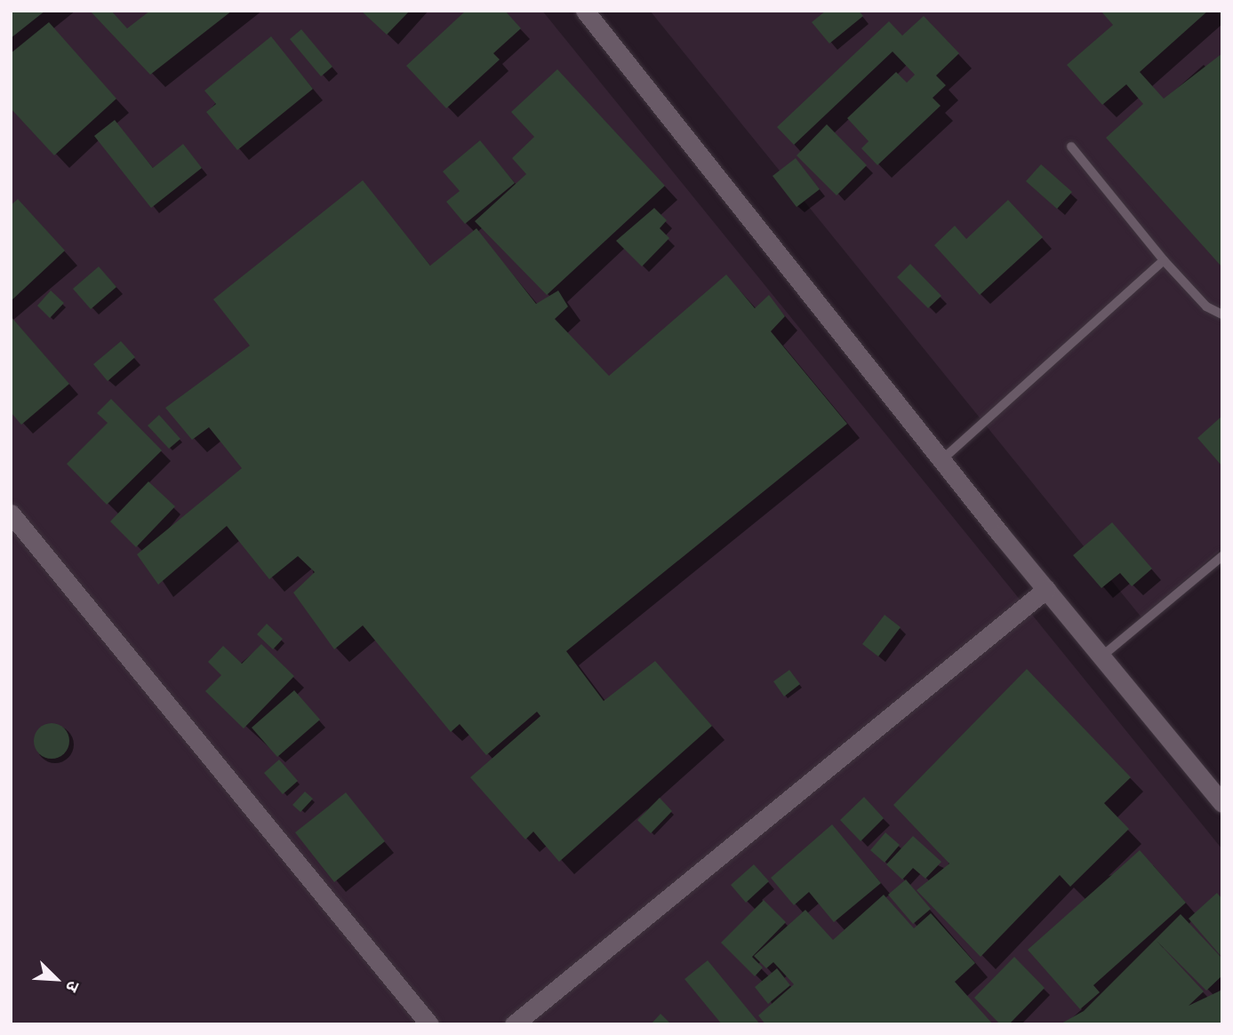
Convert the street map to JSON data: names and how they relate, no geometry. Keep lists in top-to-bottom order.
{
  "north": "bottom right"
}
